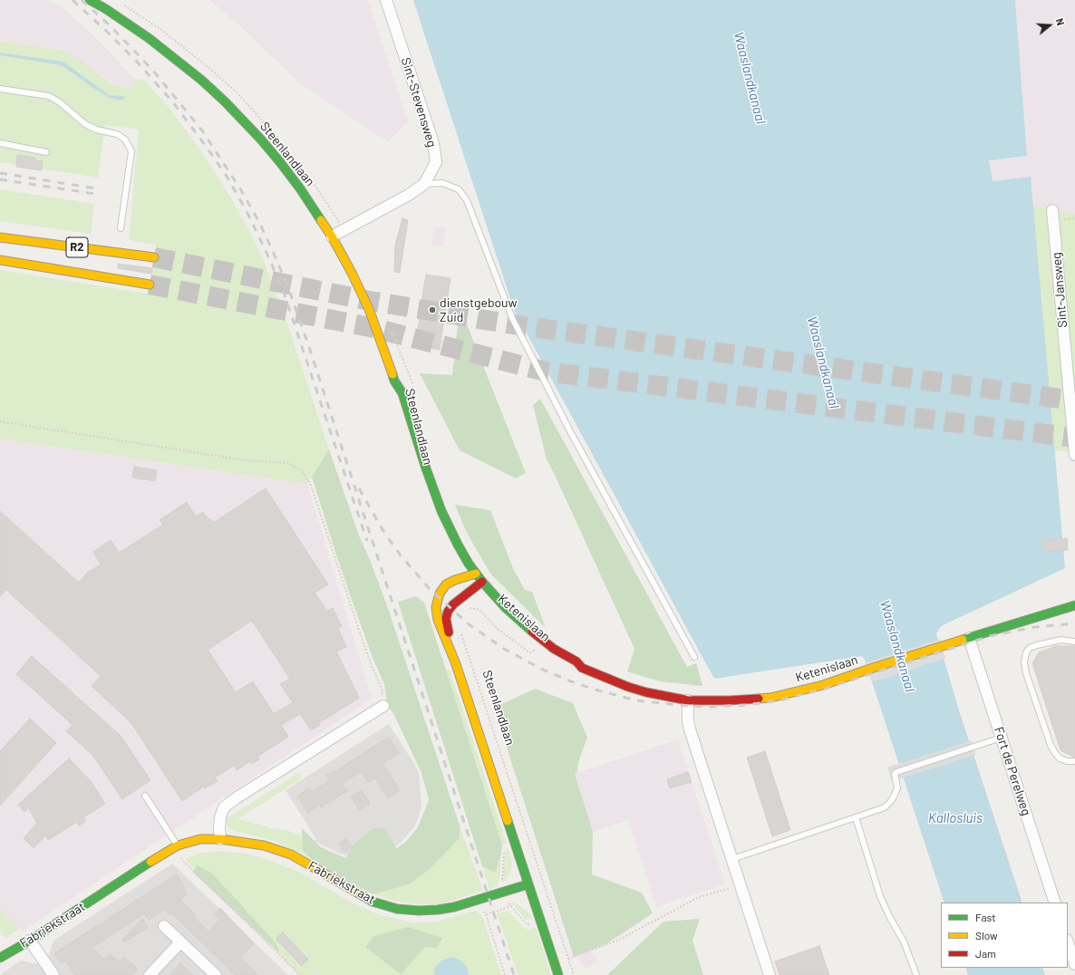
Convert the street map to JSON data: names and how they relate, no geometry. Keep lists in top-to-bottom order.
{
  "streets": {
    "main road": [
      "Steenlandlaan",
      "R2",
      "Ketenislaan",
      "Fabriekstraat"
    ],
    "street": ["Sint-Stevensweg", "Sint-Jansweg", "Fort de Perelweg"]
  },
  "crossings": [
    ["Sint-Stevensweg", "Steenlandlaan"],
    ["Steenlandlaan", "Ketenislaan"],
    ["Ketenislaan", "Fort de Perelweg"]
  ],
  "water": ["Waaslandkanaal", "Kallosluis"],
  "places": ["dienstgebouw Zuid"],
  "legend": ["Fast", "Slow", "Jam"],
  "north": "right"
}
